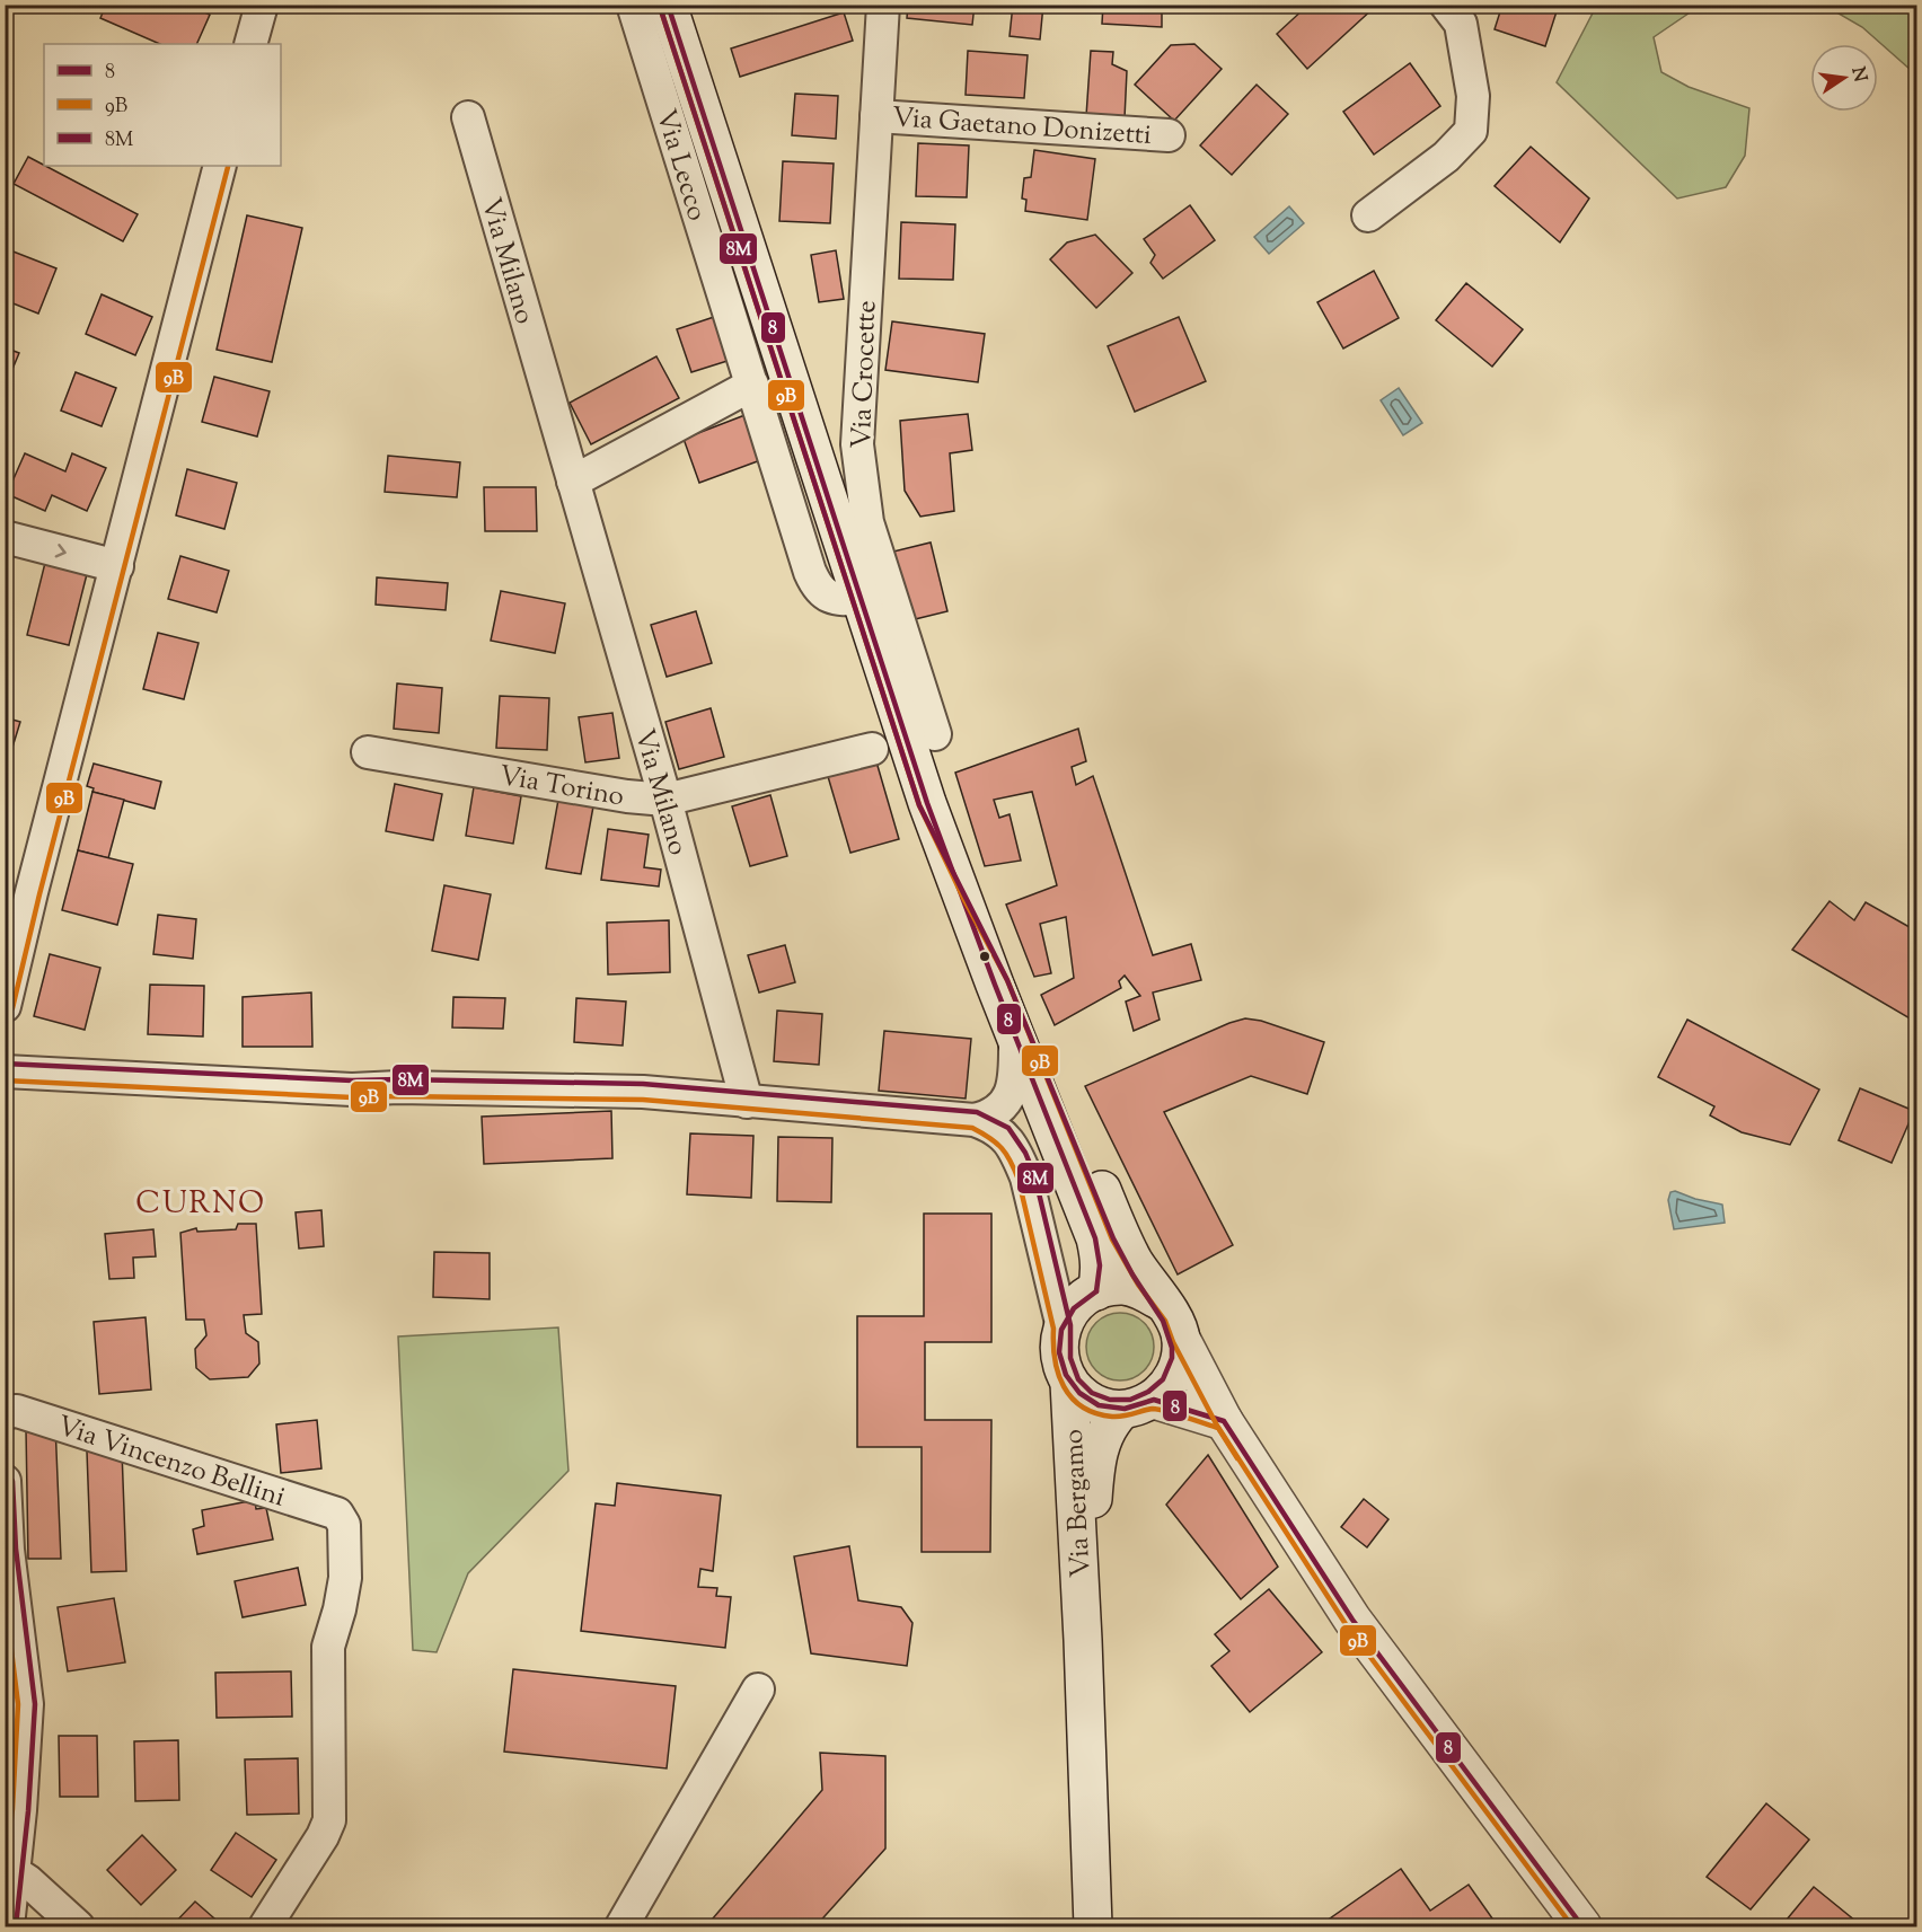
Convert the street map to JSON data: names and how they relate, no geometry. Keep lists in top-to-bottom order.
{
  "streets": {
    "main road": ["Via Lecco", "Via Bergamo"],
    "street": [
      "Via Gaetano Donizetti",
      "Via Milano",
      "Via Crocette",
      "Via Torino",
      "Via Vincenzo Bellini"
    ]
  },
  "crossings": [
    ["Via Gaetano Donizetti", "Via Crocette"],
    ["Via Lecco", "Via Bergamo"],
    ["Via Milano", "Via Torino"]
  ],
  "districts": ["CURNO"],
  "lines": ["transit line 8", "transit line 9B", "transit line 8M"],
  "legend": ["8", "9B", "8M"],
  "north": "right"
}
